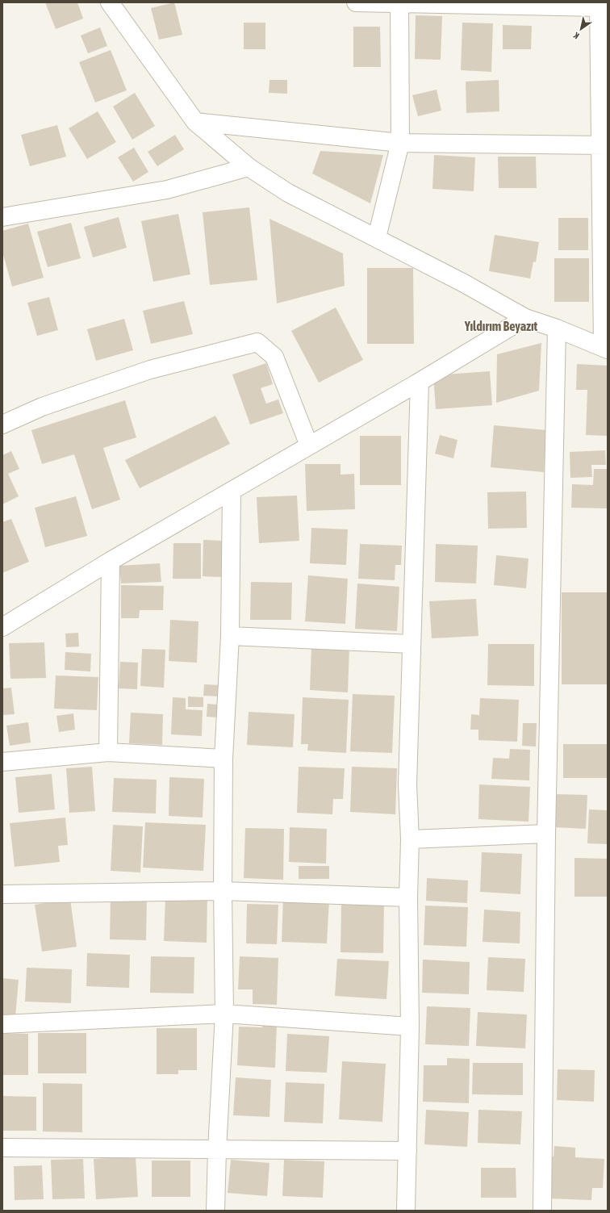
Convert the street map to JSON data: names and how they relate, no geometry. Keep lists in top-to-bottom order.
{
  "districts": ["Yıldırım Beyazıt"],
  "north": "bottom left"
}
